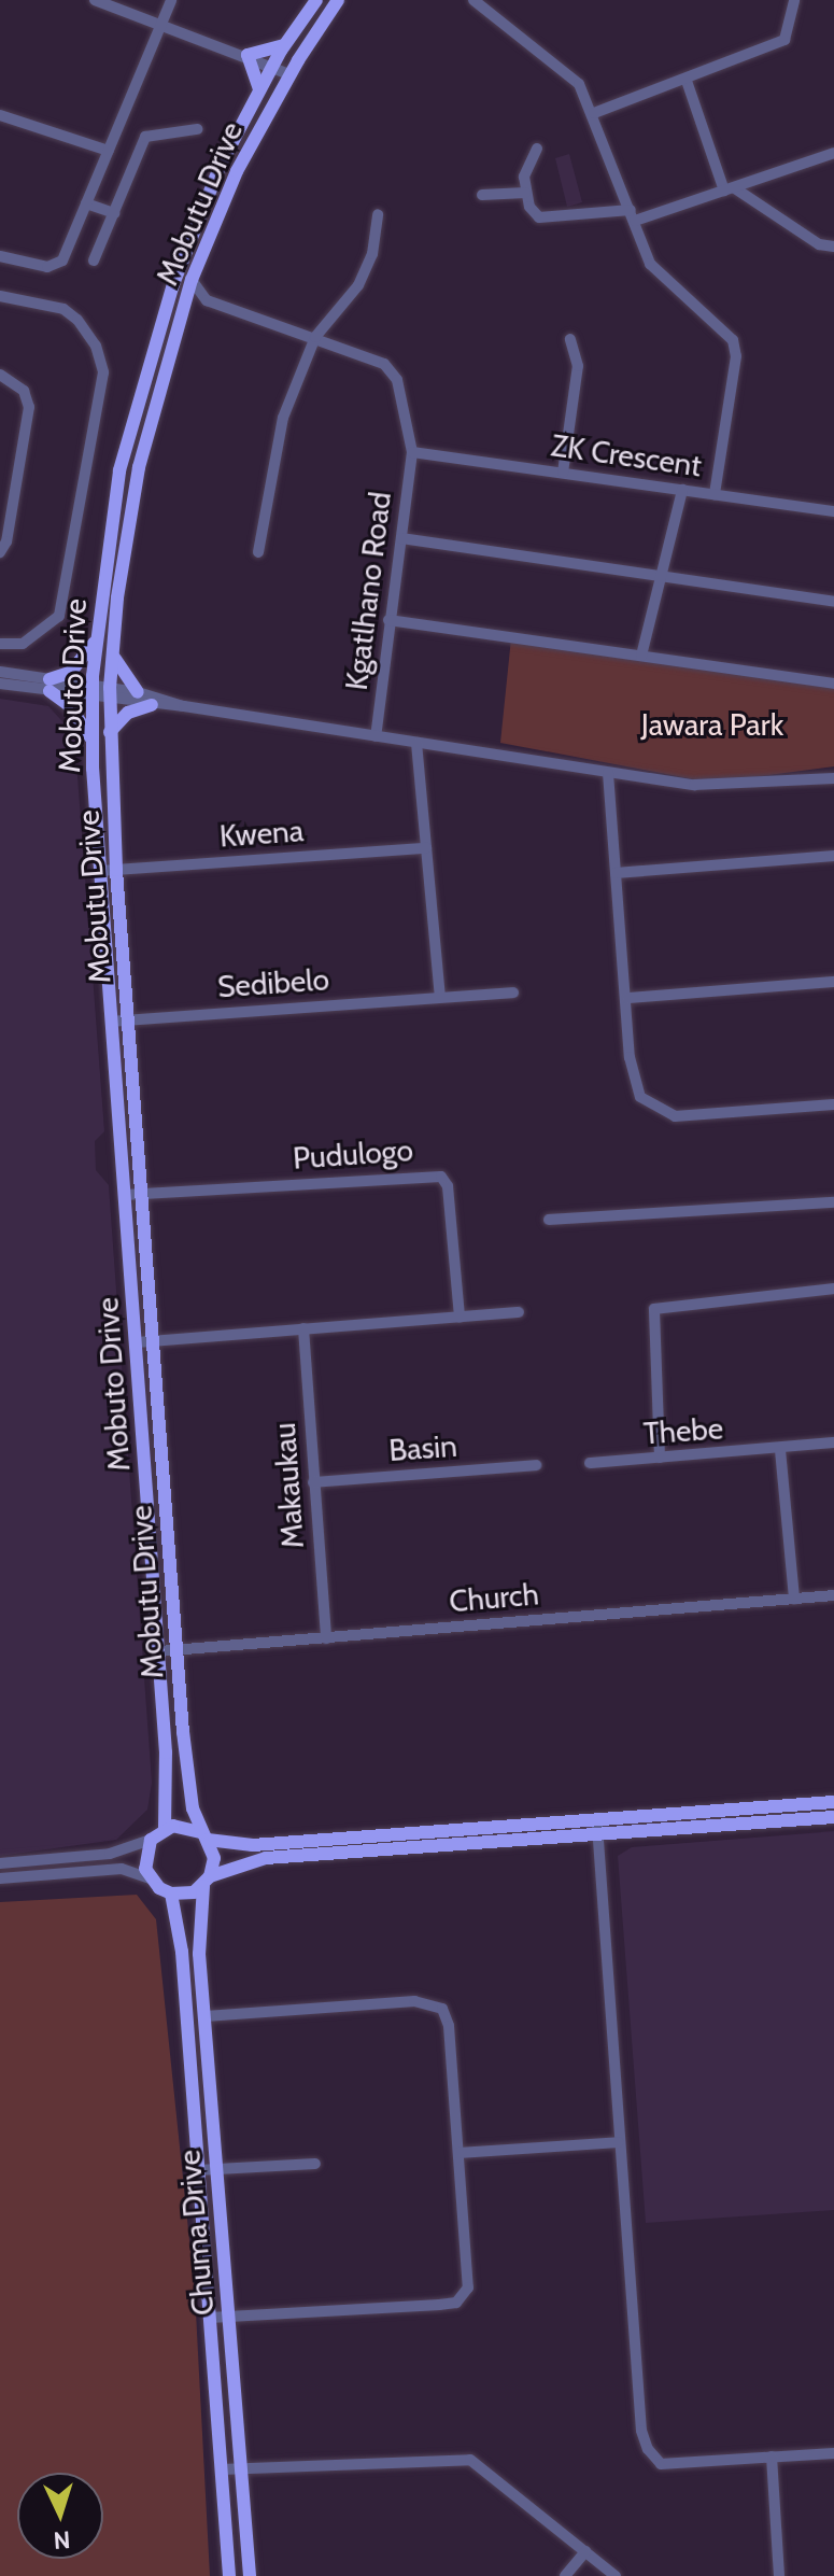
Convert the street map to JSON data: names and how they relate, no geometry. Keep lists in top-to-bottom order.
{
  "streets": {
    "main road": ["Mobutu Drive", "Mobuto Drive", "Chuma Drive"],
    "street": [
      "ZK Crescent",
      "Kgatlhano Road",
      "Kwena",
      "Sedibelo",
      "Pudulogo",
      "Thebe",
      "Basin",
      "Makaukau",
      "Church"
    ]
  },
  "crossings": [
    ["Mobutu Drive", "Mobuto Drive"],
    ["Mobutu Drive", "Kwena"],
    ["Mobutu Drive", "Sedibelo"],
    ["Mobutu Drive", "Pudulogo"],
    ["Mobutu Drive", "Church"],
    ["Mobutu Drive", "Chuma Drive"],
    ["ZK Crescent", "Kgatlhano Road"],
    ["Mobuto Drive", "Kwena"],
    ["Mobuto Drive", "Sedibelo"],
    ["Mobuto Drive", "Pudulogo"],
    ["Mobuto Drive", "Church"],
    ["Mobuto Drive", "Chuma Drive"],
    ["Basin", "Makaukau"],
    ["Makaukau", "Church"]
  ],
  "parks": ["Jawara Park"],
  "north": "bottom"
}
